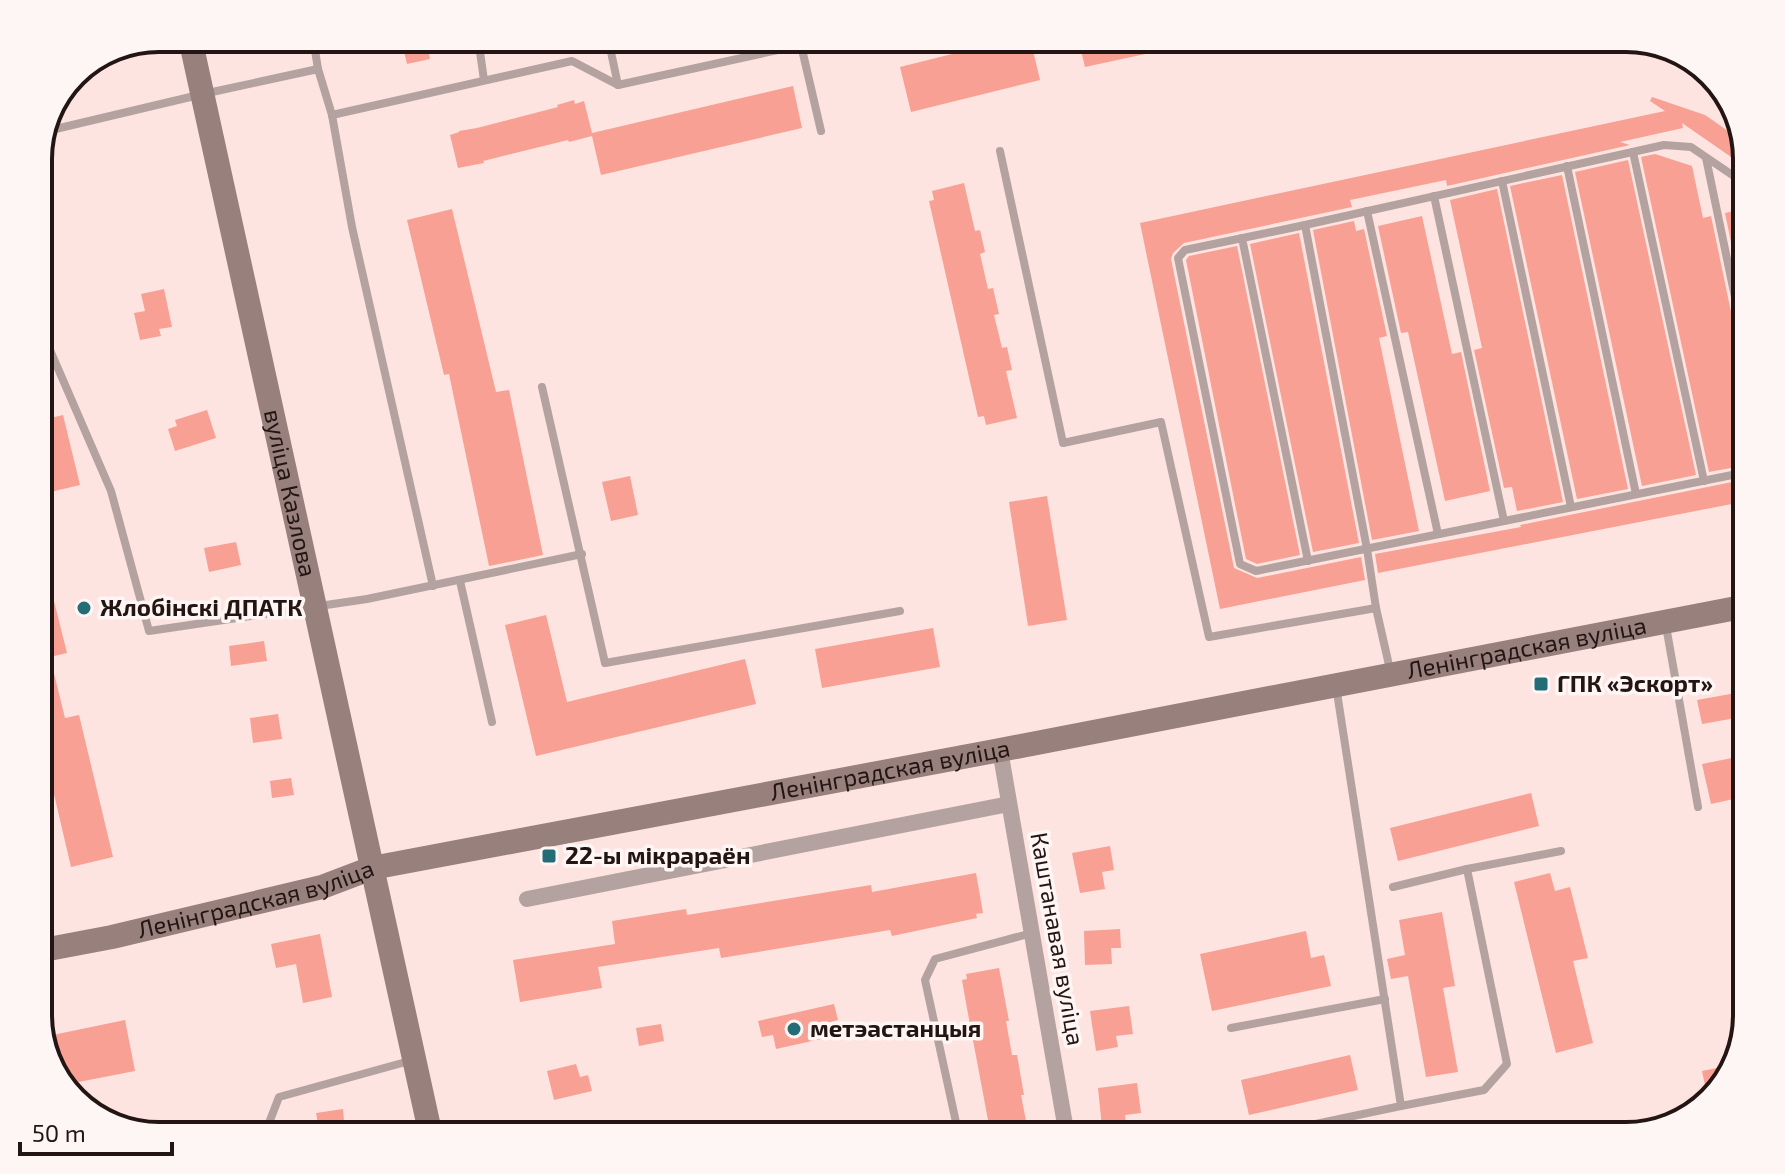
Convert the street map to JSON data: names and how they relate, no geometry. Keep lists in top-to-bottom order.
{
  "streets": {
    "main road": ["вуліца Казлова", "Ленінградская вуліца"],
    "street": ["Каштанавая вуліца"]
  },
  "crossings": [
    ["вуліца Казлова", "Ленінградская вуліца"],
    ["Ленінградская вуліца", "Каштанавая вуліца"]
  ],
  "places": {
    "other": ["Жлобінскі ДПАТК", "метэастанцыя"],
    "transit": ["ГПК «Эскорт»", "22-ы мікрараён"]
  },
  "scale_bar": "50 m"
}
